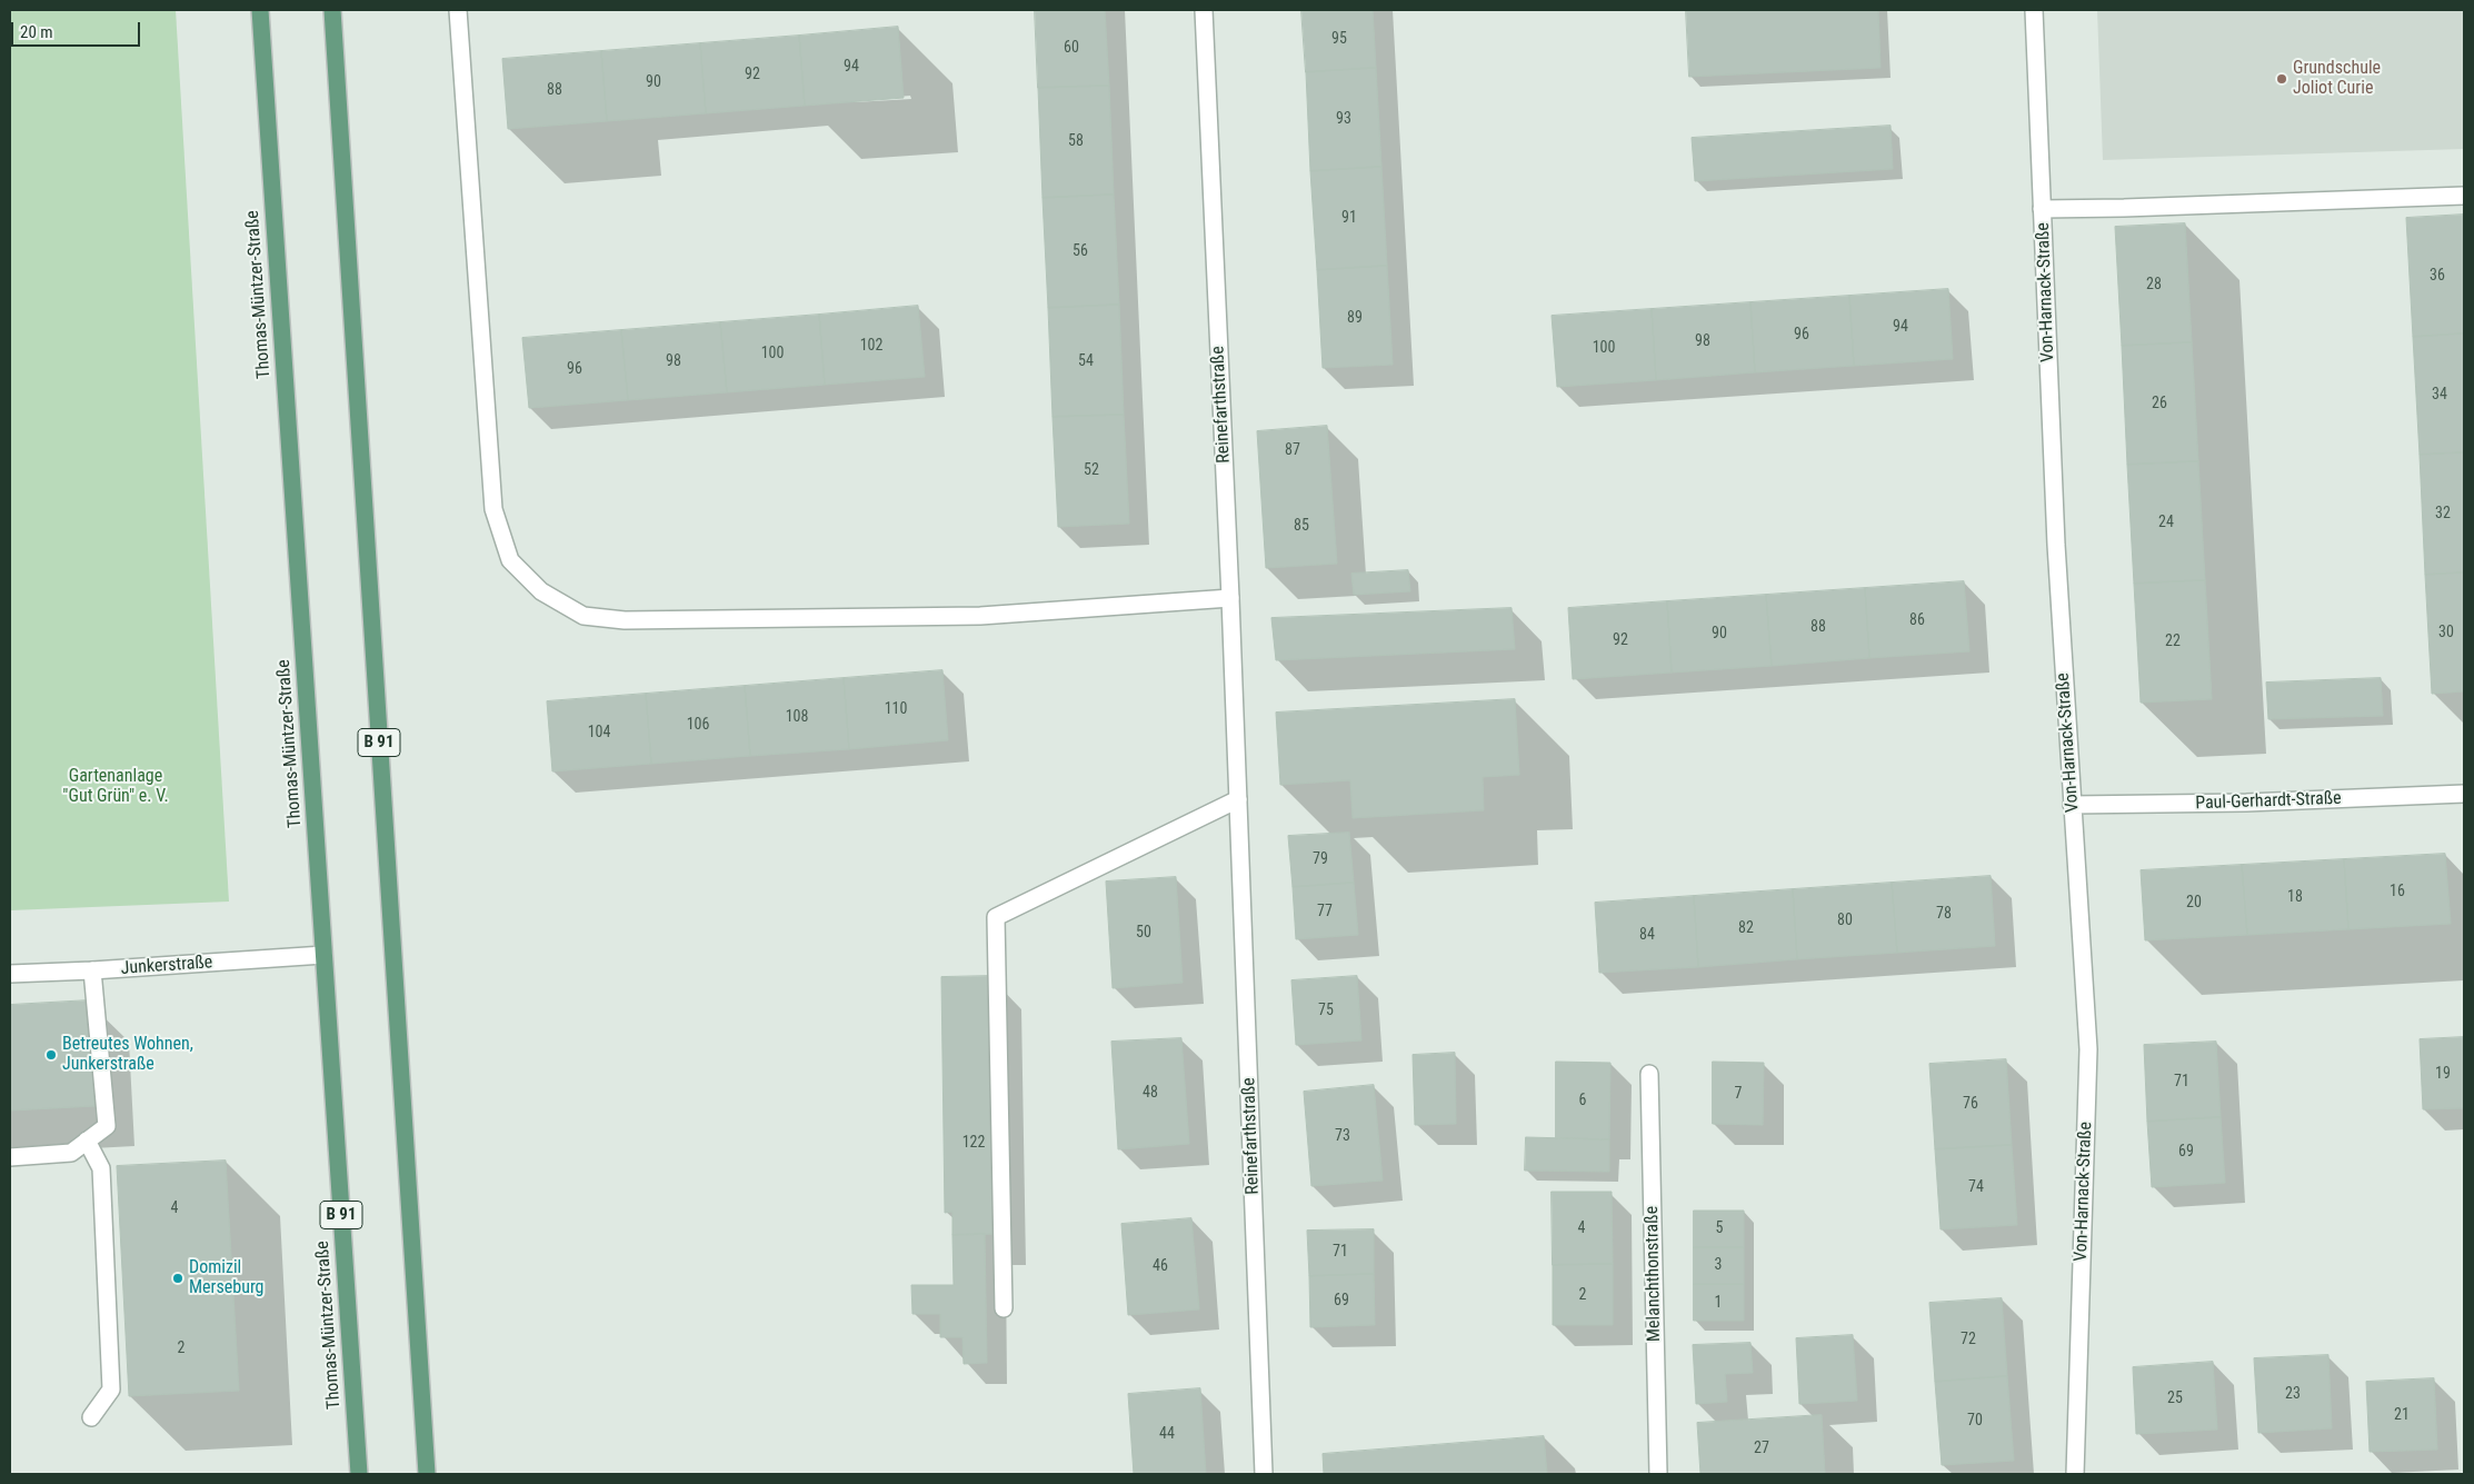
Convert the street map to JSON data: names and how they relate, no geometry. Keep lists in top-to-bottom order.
{
  "streets": {
    "main road": ["Thomas-Müntzer-Straße", "B 91"],
    "street": [
      "Von-Harnack-Straße",
      "Reinefarthstraße",
      "Paul-Gerhardt-Straße",
      "Junkerstraße",
      "Melanchthonstraße"
    ]
  },
  "crossings": [
    ["Von-Harnack-Straße", "Paul-Gerhardt-Straße"],
    ["Thomas-Müntzer-Straße", "Junkerstraße"]
  ],
  "parks": ["Gartenanlage \"Gut Grün\" e. V."],
  "places": ["Grundschule Joliot Curie", "Betreutes Wohnen, Junkerstraße", "Domizil Merseburg"],
  "house_numbers": [
    "95",
    "60",
    "94",
    "92",
    "90",
    "88",
    "93",
    "58",
    "91",
    "56",
    "36",
    "28",
    "89",
    "94",
    "96",
    "98",
    "102",
    "100",
    "100",
    "98",
    "54",
    "96",
    "34",
    "26",
    "87",
    "52",
    "32",
    "24",
    "85",
    "86",
    "88",
    "30",
    "90",
    "92",
    "22",
    "110",
    "108",
    "106",
    "104",
    "79",
    "16",
    "18",
    "20",
    "77",
    "78",
    "80",
    "82",
    "50",
    "84",
    "75",
    "19",
    "71",
    "48",
    "7",
    "6",
    "76",
    "73",
    "122",
    "69",
    "74",
    "4",
    "4",
    "5",
    "71",
    "3",
    "46",
    "2",
    "69",
    "1",
    "72",
    "2",
    "23",
    "25",
    "21",
    "70",
    "44",
    "27"
  ],
  "scale_bar": "20 m"
}
